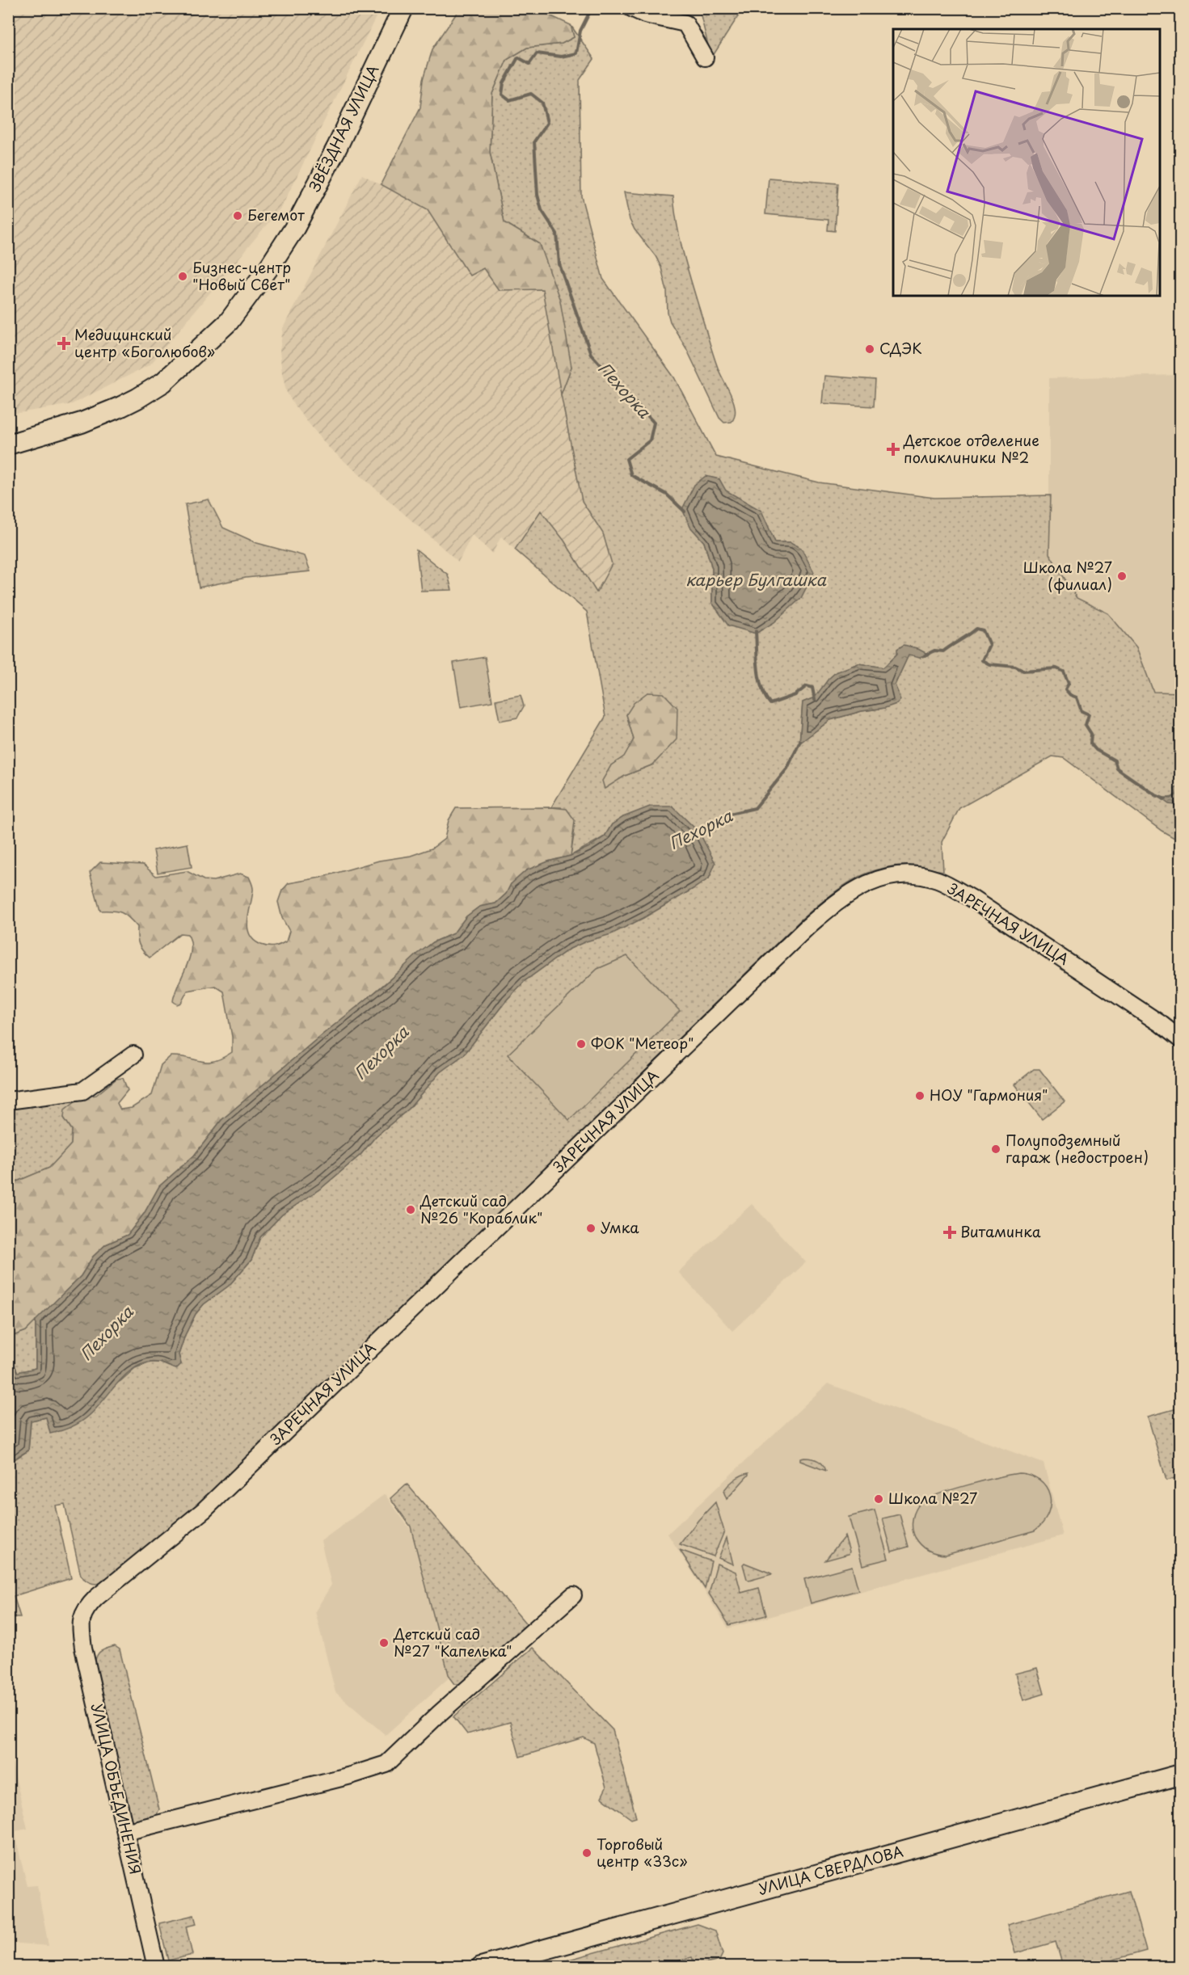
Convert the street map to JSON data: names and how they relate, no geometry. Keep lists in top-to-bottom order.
{
  "streets": {
    "main road": ["ЗВЁЗДНАЯ УЛИЦА", "УЛИЦА СВЕРДЛОВА"],
    "street": ["ЗАРЕЧНАЯ УЛИЦА", "УЛИЦА ОБЪЕДИНЕНИЯ"]
  },
  "crossings": [
    ["ЗАРЕЧНАЯ УЛИЦА", "УЛИЦА ОБЪЕДИНЕНИЯ"]
  ],
  "water": ["Пехорка", "карьер Булгашка"],
  "places": {
    "other": [
      "Бегемот",
      "Бизнес-центр \"Новый Свет\"",
      "СДЭК",
      "Школа №27 (филиал)",
      "ФОК \"Метеор\"",
      "НОУ \"Гармония\"",
      "Полуподземный гараж (недостроен)",
      "Детский сад №26 \"Кораблик\"",
      "Умка",
      "Школа №27",
      "Детский сад №27 \"Капелька\"",
      "Торговый центр «33с»"
    ],
    "health": ["Медицинский центр «Боголюбов»", "Детское отделение поликлиники №2", "Витаминка"]
  }
}
